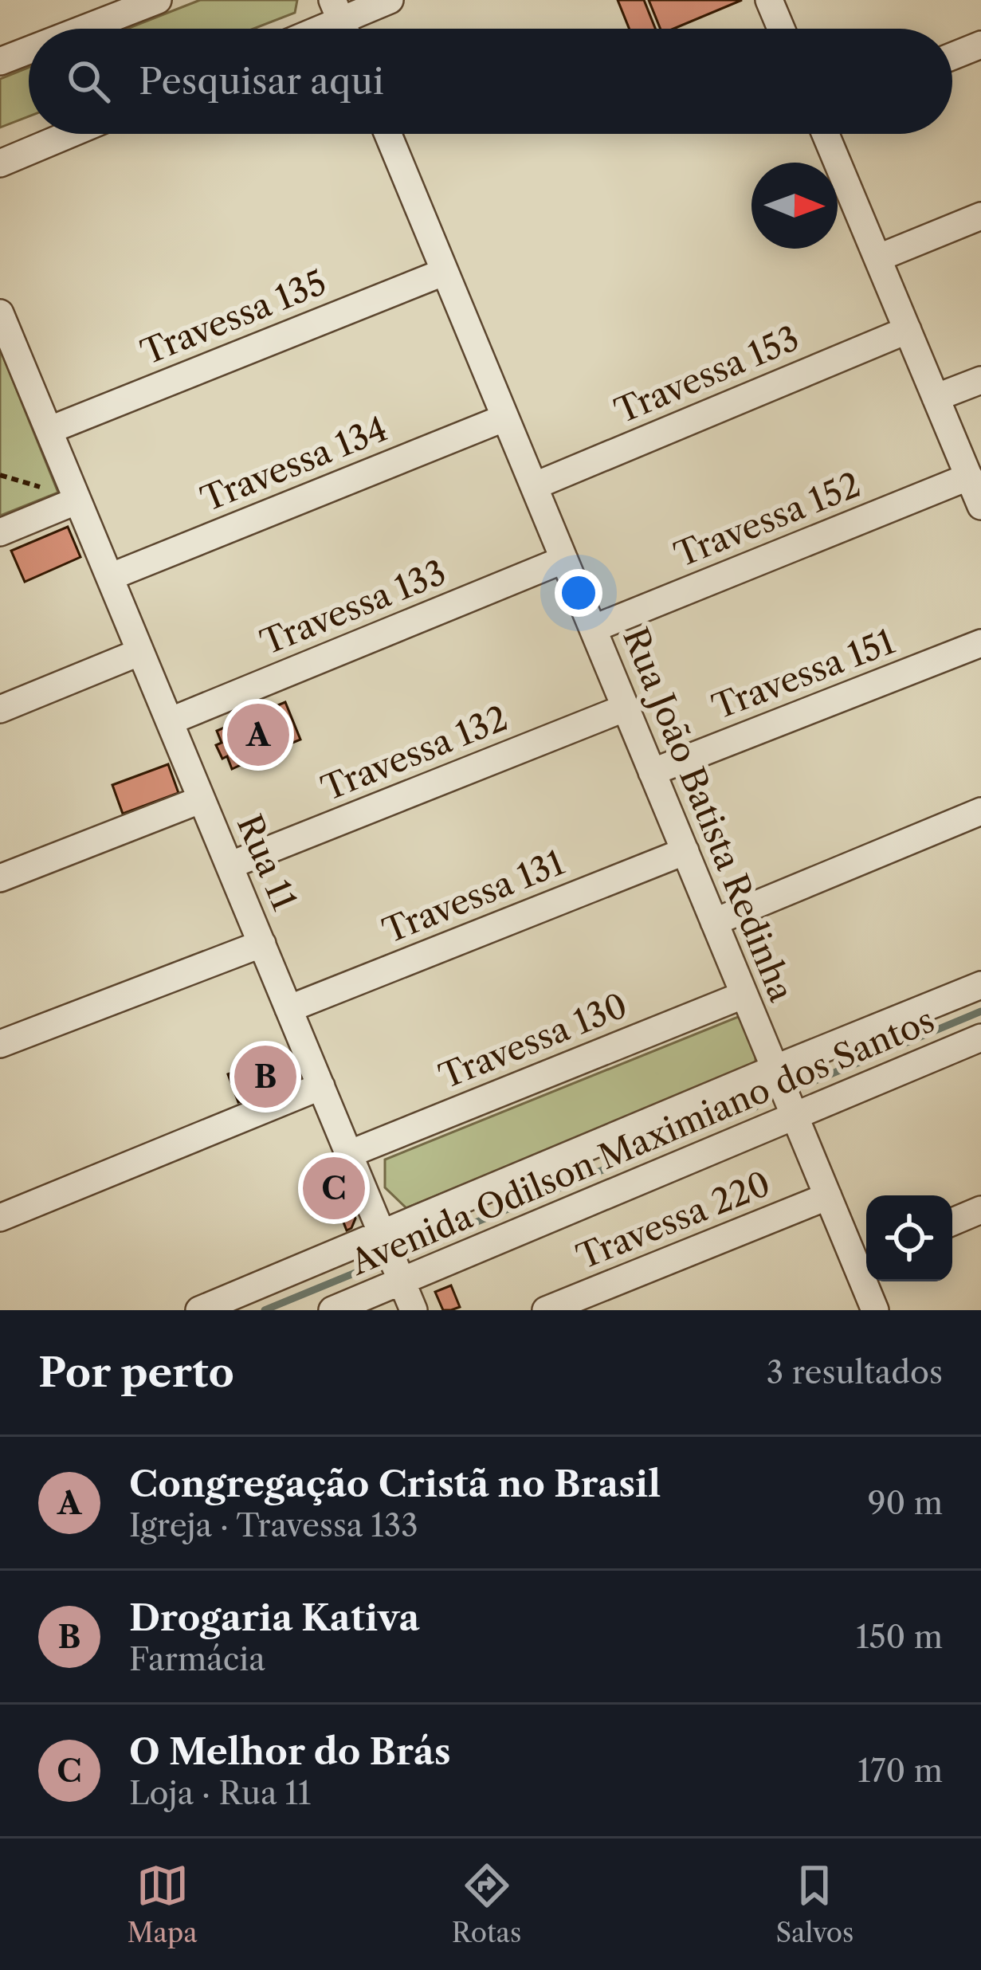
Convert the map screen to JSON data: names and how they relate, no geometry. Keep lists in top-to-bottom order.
{
  "streets": {
    "street": [
      "Travessa 135",
      "Travessa 153",
      "Travessa 134",
      "Travessa 152",
      "Travessa 133",
      "Travessa 151",
      "Travessa 132",
      "Rua João Batista Redinha",
      "Rua 11",
      "Travessa 131",
      "Travessa 130",
      "Avenida Odilson Maximiano dos Santos",
      "Travessa 220"
    ]
  },
  "crossings": [
    ["Travessa 135", "Rua João Batista Redinha"],
    ["Travessa 135", "Rua 11"],
    ["Travessa 153", "Rua João Batista Redinha"],
    ["Travessa 134", "Rua João Batista Redinha"],
    ["Travessa 134", "Rua 11"],
    ["Travessa 152", "Rua João Batista Redinha"],
    ["Travessa 133", "Rua João Batista Redinha"],
    ["Travessa 133", "Rua 11"],
    ["Travessa 151", "Rua João Batista Redinha"],
    ["Travessa 132", "Rua João Batista Redinha"],
    ["Travessa 132", "Rua 11"],
    ["Rua João Batista Redinha", "Travessa 131"],
    ["Rua João Batista Redinha", "Travessa 130"],
    ["Rua João Batista Redinha", "Avenida Odilson Maximiano dos Santos"],
    ["Rua João Batista Redinha", "Travessa 220"],
    ["Rua 11", "Travessa 131"],
    ["Rua 11", "Travessa 130"],
    ["Rua 11", "Avenida Odilson Maximiano dos Santos"]
  ],
  "north": "right",
  "page": {
    "search": "Pesquisar aqui",
    "pins": ["A", "B", "C"],
    "heading": ["Por perto", "3 resultados"],
    "list": [
      {
        "mark": "A",
        "name": "Congregação Cristã no Brasil",
        "note": "Igreja · Travessa 133",
        "value": "90 m"
      },
      {
        "mark": "B",
        "name": "Drogaria Kativa",
        "note": "Farmácia",
        "value": "150 m"
      },
      {
        "mark": "C",
        "name": "O Melhor do Brás",
        "note": "Loja · Rua 11",
        "value": "170 m"
      }
    ],
    "nav": ["Mapa", "Rotas", "Salvos"]
  }
}
